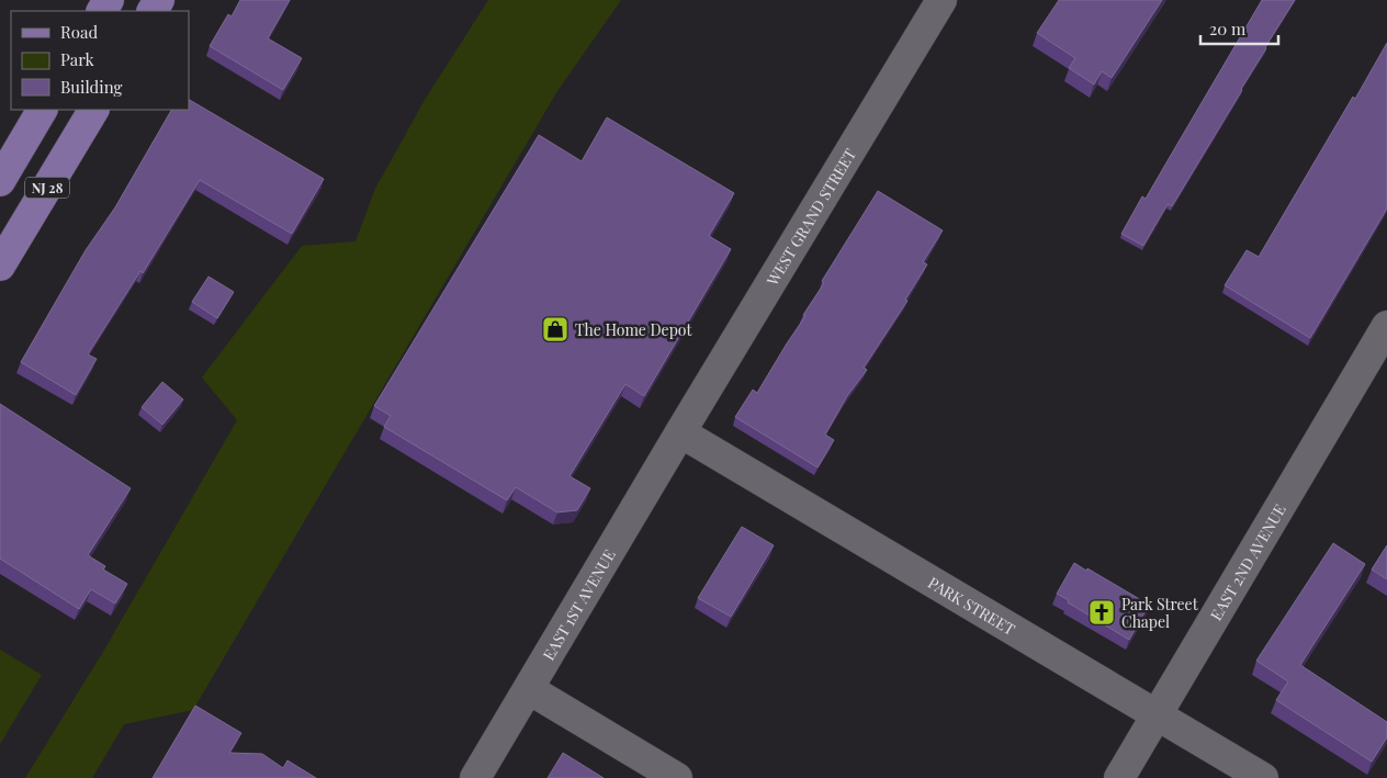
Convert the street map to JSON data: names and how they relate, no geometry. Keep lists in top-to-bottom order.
{
  "streets": {
    "main road": ["NJ 28"],
    "street": [
      "WEST GRAND STREET",
      "EAST 2ND AVENUE",
      "PARK STREET",
      "EAST 1ST AVENUE"
    ]
  },
  "crossings": [
    ["WEST GRAND STREET", "PARK STREET"],
    ["WEST GRAND STREET", "EAST 1ST AVENUE"],
    ["EAST 2ND AVENUE", "PARK STREET"],
    ["PARK STREET", "EAST 1ST AVENUE"]
  ],
  "places": {
    "shop": ["The Home Depot"],
    "church": ["Park Street Chapel"]
  },
  "legend": ["Road", "Park", "Building"],
  "scale_bar": "20 m"
}
